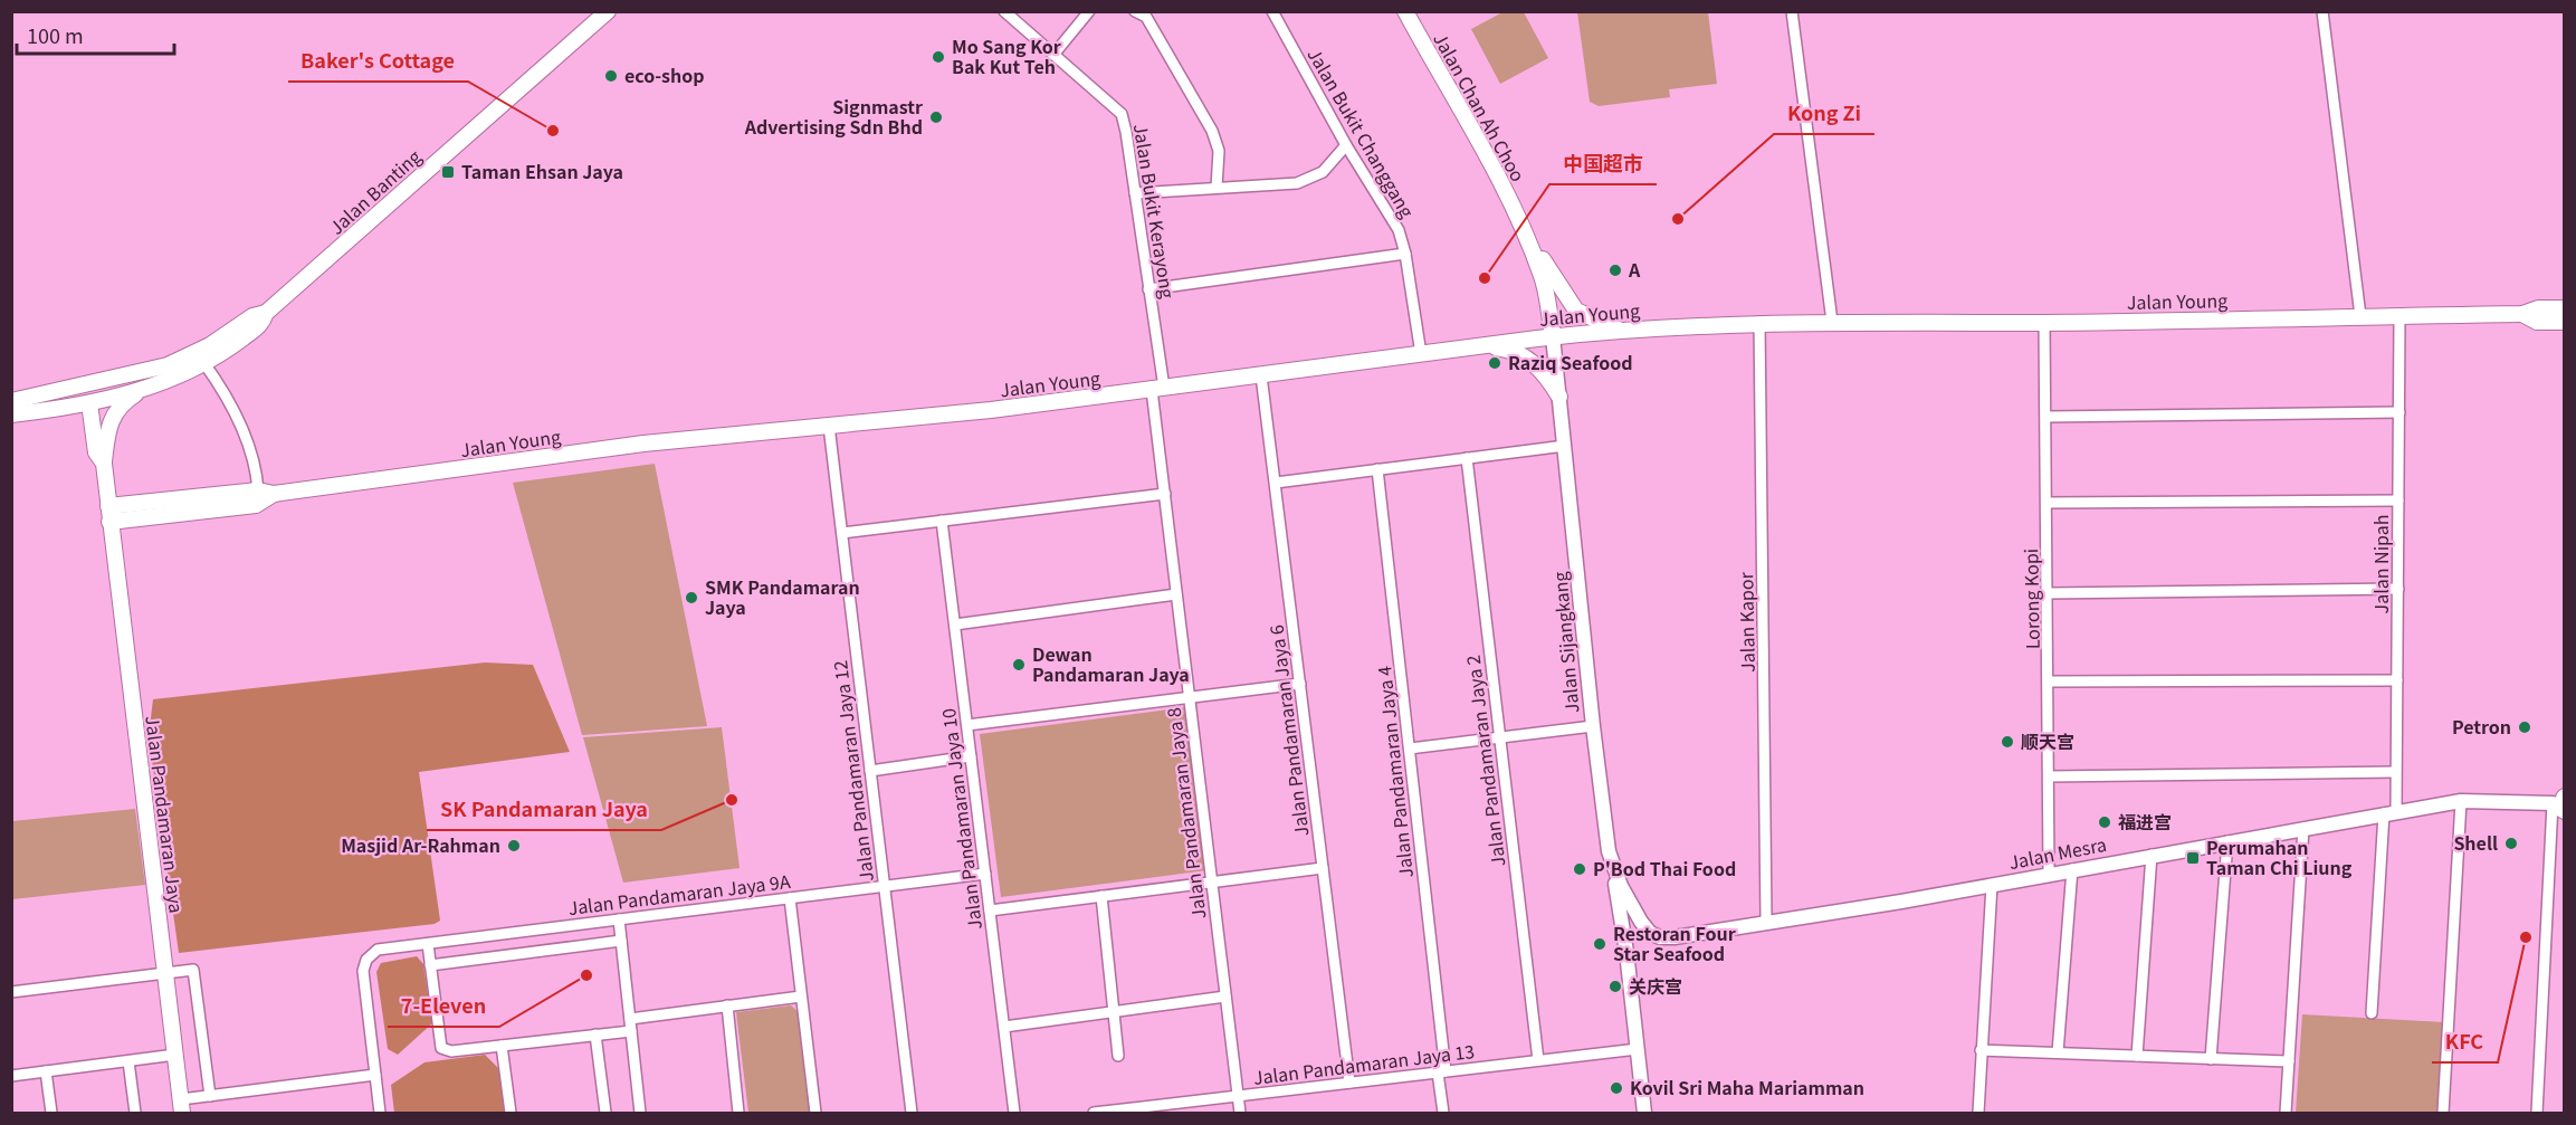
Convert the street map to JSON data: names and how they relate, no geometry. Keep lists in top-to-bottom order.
{
  "streets": {
    "main road": [
      "Jalan Chan Ah Choo",
      "Jalan Banting",
      "Jalan Young",
      "Jalan Pandamaran Jaya"
    ],
    "street": [
      "Jalan Bukit Changgang",
      "Jalan Bukit Kerayong",
      "Jalan Nipah",
      "Lorong Kopi",
      "Jalan Kapor",
      "Jalan Sijangkang",
      "Jalan Pandamaran Jaya 6",
      "Jalan Pandamaran Jaya 2",
      "Jalan Pandamaran Jaya 12",
      "Jalan Pandamaran Jaya 4",
      "Jalan Pandamaran Jaya 8",
      "Jalan Pandamaran Jaya 10",
      "Jalan Mesra",
      "Jalan Pandamaran Jaya 9A",
      "Jalan Pandamaran Jaya 13"
    ]
  },
  "crossings": [
    ["Jalan Chan Ah Choo", "Jalan Young"],
    ["Jalan Chan Ah Choo", "Jalan Sijangkang"],
    ["Jalan Bukit Changgang", "Jalan Young"],
    ["Jalan Bukit Kerayong", "Jalan Young"],
    ["Jalan Bukit Kerayong", "Jalan Pandamaran Jaya 8"],
    ["Jalan Young", "Jalan Nipah"],
    ["Jalan Young", "Lorong Kopi"],
    ["Jalan Young", "Jalan Kapor"],
    ["Jalan Young", "Jalan Sijangkang"],
    ["Jalan Young", "Jalan Pandamaran Jaya 6"],
    ["Jalan Young", "Jalan Pandamaran Jaya 12"],
    ["Jalan Young", "Jalan Pandamaran Jaya 8"],
    ["Jalan Young", "Jalan Pandamaran Jaya"],
    ["Jalan Nipah", "Jalan Mesra"],
    ["Lorong Kopi", "Jalan Mesra"],
    ["Jalan Kapor", "Jalan Mesra"],
    ["Jalan Sijangkang", "Jalan Mesra"],
    ["Jalan Pandamaran Jaya 6", "Jalan Pandamaran Jaya 13"],
    ["Jalan Pandamaran Jaya 2", "Jalan Pandamaran Jaya 13"],
    ["Jalan Pandamaran Jaya 12", "Jalan Pandamaran Jaya 9A"],
    ["Jalan Pandamaran Jaya 4", "Jalan Pandamaran Jaya 13"],
    ["Jalan Pandamaran Jaya 8", "Jalan Pandamaran Jaya 13"],
    ["Jalan Pandamaran Jaya 10", "Jalan Pandamaran Jaya 9A"]
  ],
  "places": {
    "other": [
      "Mo Sang Kor Bak Kut Teh",
      "eco-shop",
      "Signmastr Advertising Sdn Bhd",
      "Baker's Cottage",
      "Kong Zi",
      "A",
      "中国超市",
      "Raziq Seafood",
      "SMK Pandamaran Jaya",
      "Dewan Pandamaran Jaya",
      "Petron",
      "顺天宫",
      "SK Pandamaran Jaya",
      "福进宫",
      "Shell",
      "Masjid Ar-Rahman",
      "P'Bod Thai Food",
      "KFC",
      "Restoran Four Star Seafood",
      "7-Eleven",
      "关庆宫",
      "Kovil Sri Maha Mariamman"
    ],
    "transit": ["Taman Ehsan Jaya", "Perumahan Taman Chi Liung"]
  },
  "scale_bar": "100 m"
}
